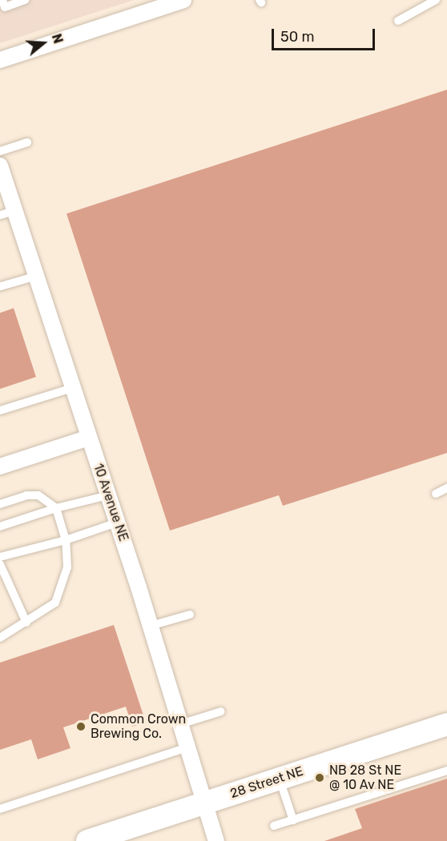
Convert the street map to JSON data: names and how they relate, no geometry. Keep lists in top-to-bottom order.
{
  "streets": {
    "street": ["10 Avenue NE", "28 Street NE"]
  },
  "crossings": [
    ["10 Avenue NE", "28 Street NE"]
  ],
  "places": ["Common Crown Brewing Co.", "NB 28 St NE @ 10 Av NE"],
  "scale_bar": "50 m",
  "north": "right"
}
